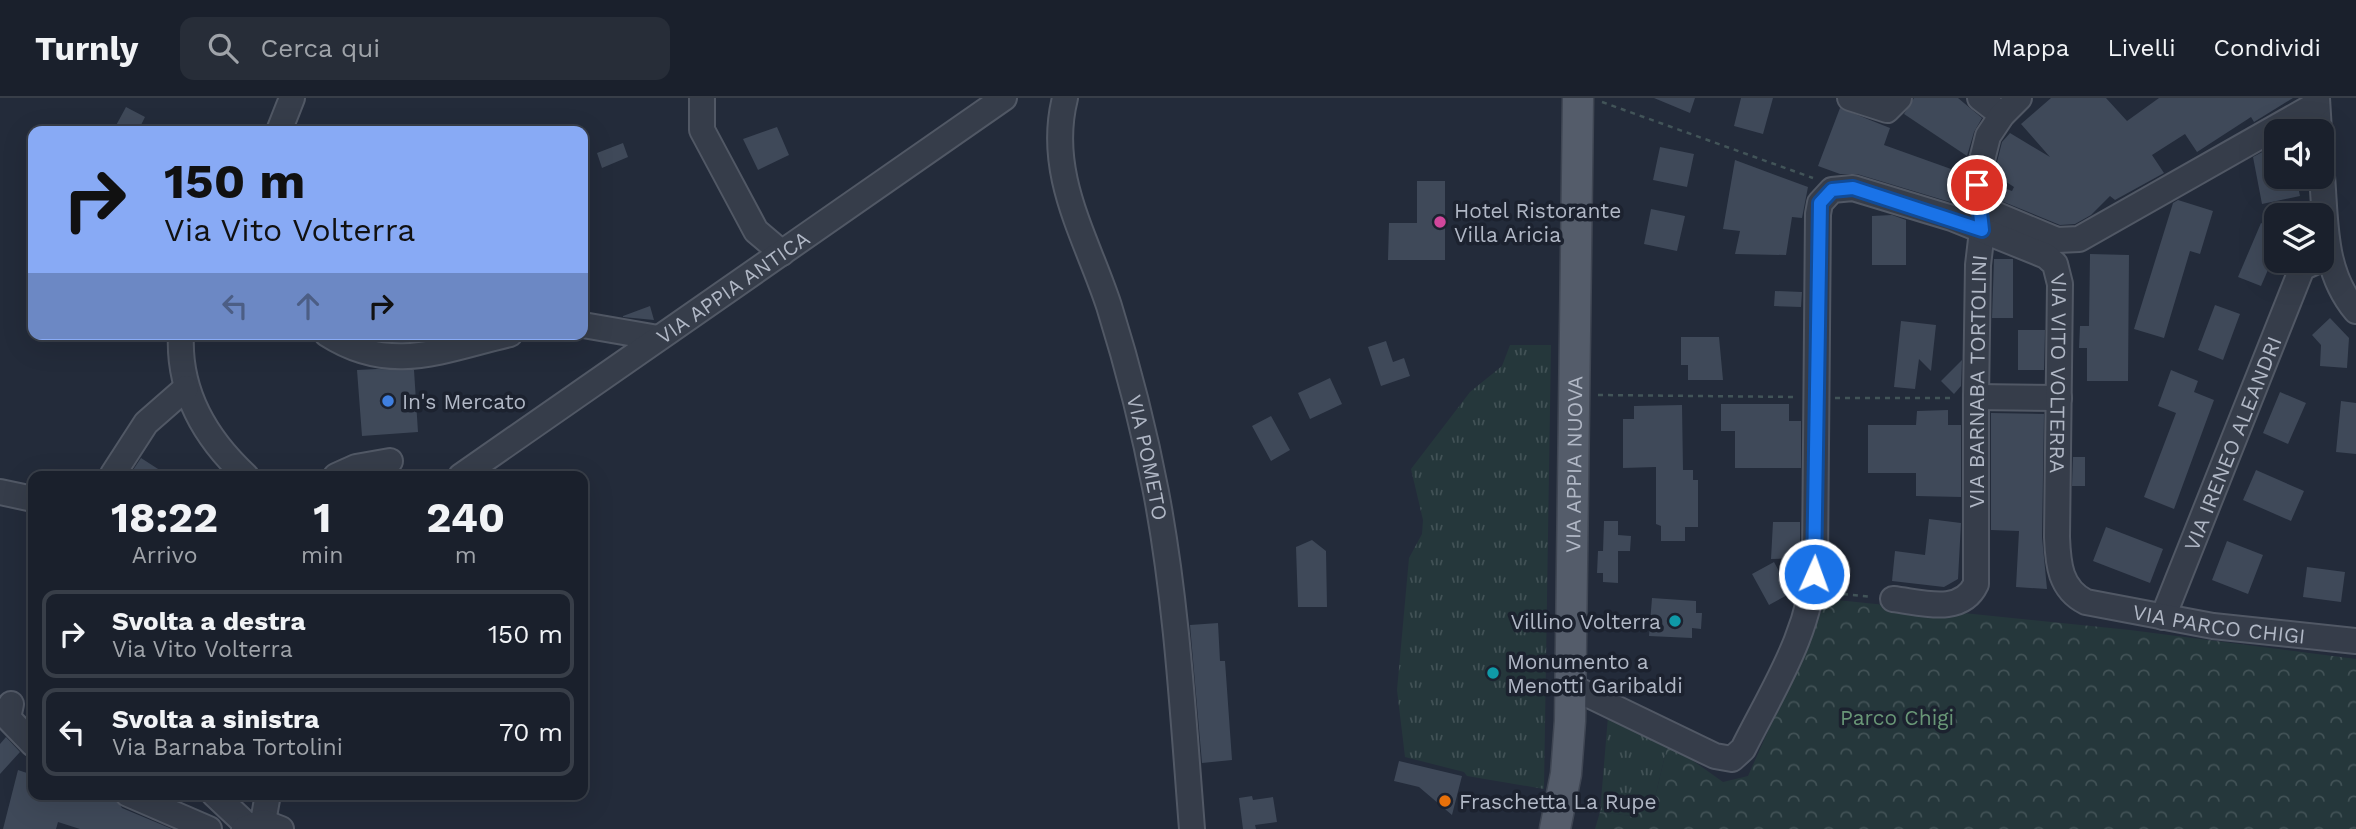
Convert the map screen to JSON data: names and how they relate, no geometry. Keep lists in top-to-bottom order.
{
  "streets": {
    "main road": ["VIA APPIA NUOVA"],
    "street": [
      "VIA APPIA ANTICA",
      "VIA VITO VOLTERRA",
      "VIA BARNABA TORTOLINI",
      "VIA IRENEO ALEANDRI",
      "VIA POMETO",
      "VIA PARCO CHIGI"
    ]
  },
  "crossings": [
    ["VIA VITO VOLTERRA", "VIA BARNABA TORTOLINI"],
    ["VIA VITO VOLTERRA", "VIA PARCO CHIGI"],
    ["VIA IRENEO ALEANDRI", "VIA PARCO CHIGI"]
  ],
  "parks": ["Parco Chigi"],
  "places": [
    "Hotel Ristorante Villa Aricia",
    "In's Mercato",
    "Villino Volterra",
    "Monumento a Menotti Garibaldi",
    "Fraschetta La Rupe"
  ],
  "page": {
    "header": "Turnly",
    "search": "Cerca qui",
    "nav": ["Mappa", "Livelli", "Condividi"],
    "turn": ["150 m", "Via Vito Volterra"],
    "eta": [
      "18:22",
      "Arrivo",
      "1",
      "min",
      "240",
      "m"
    ],
    "list": [
      {
        "name": "Svolta a destra",
        "note": "Via Vito Volterra",
        "value": "150 m"
      },
      {
        "name": "Svolta a sinistra",
        "note": "Via Barnaba Tortolini",
        "value": "70 m"
      }
    ]
  }
}
